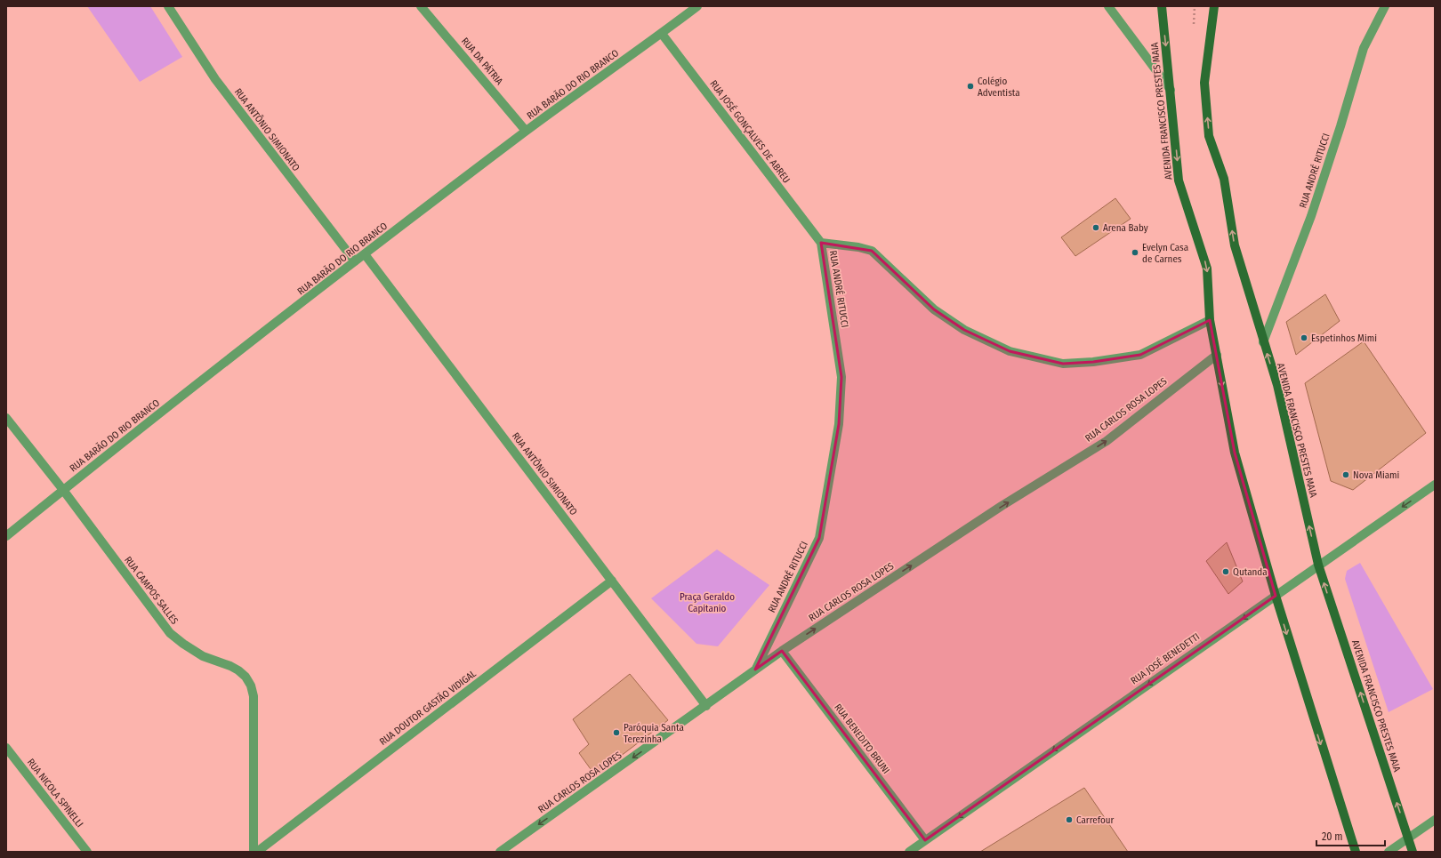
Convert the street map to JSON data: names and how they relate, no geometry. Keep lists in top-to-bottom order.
{
  "streets": {
    "main road": ["AVENIDA FRANCISCO PRESTES MAIA"],
    "street": [
      "RUA DA PÁTRIA",
      "RUA BARÃO DO RIO BRANCO",
      "RUA ANTÔNIO SIMIONATO",
      "RUA JOSÉ GONÇALVES DE ABREU",
      "RUA ANDRÉ RITUCCI",
      "RUA CARLOS ROSA LOPES",
      "RUA CAMPOS SALLES",
      "RUA JOSÉ BENEDETTI",
      "RUA DOUTOR GASTÃO VIDIGAL",
      "RUA BENEDITO BRUNI",
      "RUA NICOLA SPINELLI"
    ]
  },
  "crossings": [
    ["RUA DA PÁTRIA", "RUA BARÃO DO RIO BRANCO"],
    ["RUA BARÃO DO RIO BRANCO", "RUA ANTÔNIO SIMIONATO"],
    ["RUA BARÃO DO RIO BRANCO", "RUA JOSÉ GONÇALVES DE ABREU"],
    ["RUA BARÃO DO RIO BRANCO", "RUA CAMPOS SALLES"],
    ["AVENIDA FRANCISCO PRESTES MAIA", "RUA ANDRÉ RITUCCI"],
    ["AVENIDA FRANCISCO PRESTES MAIA", "RUA CARLOS ROSA LOPES"],
    ["AVENIDA FRANCISCO PRESTES MAIA", "RUA JOSÉ BENEDETTI"],
    ["RUA ANTÔNIO SIMIONATO", "RUA CARLOS ROSA LOPES"],
    ["RUA ANTÔNIO SIMIONATO", "RUA DOUTOR GASTÃO VIDIGAL"],
    ["RUA JOSÉ GONÇALVES DE ABREU", "RUA ANDRÉ RITUCCI"],
    ["RUA ANDRÉ RITUCCI", "RUA CARLOS ROSA LOPES"],
    ["RUA CARLOS ROSA LOPES", "RUA BENEDITO BRUNI"],
    ["RUA JOSÉ BENEDETTI", "RUA BENEDITO BRUNI"]
  ],
  "one_way": ["RUA JOSÉ BENEDETTI"],
  "parks": ["Praça Geraldo Capitanio"],
  "places": [
    "Colégio Adventista",
    "Arena Baby",
    "Evelyn Casa de Carnes",
    "Espetinhos Mimi",
    "Nova Miami",
    "Qutanda",
    "Paróquia Santa Terezinha",
    "Carrefour"
  ],
  "scale_bar": "20 m"
}
